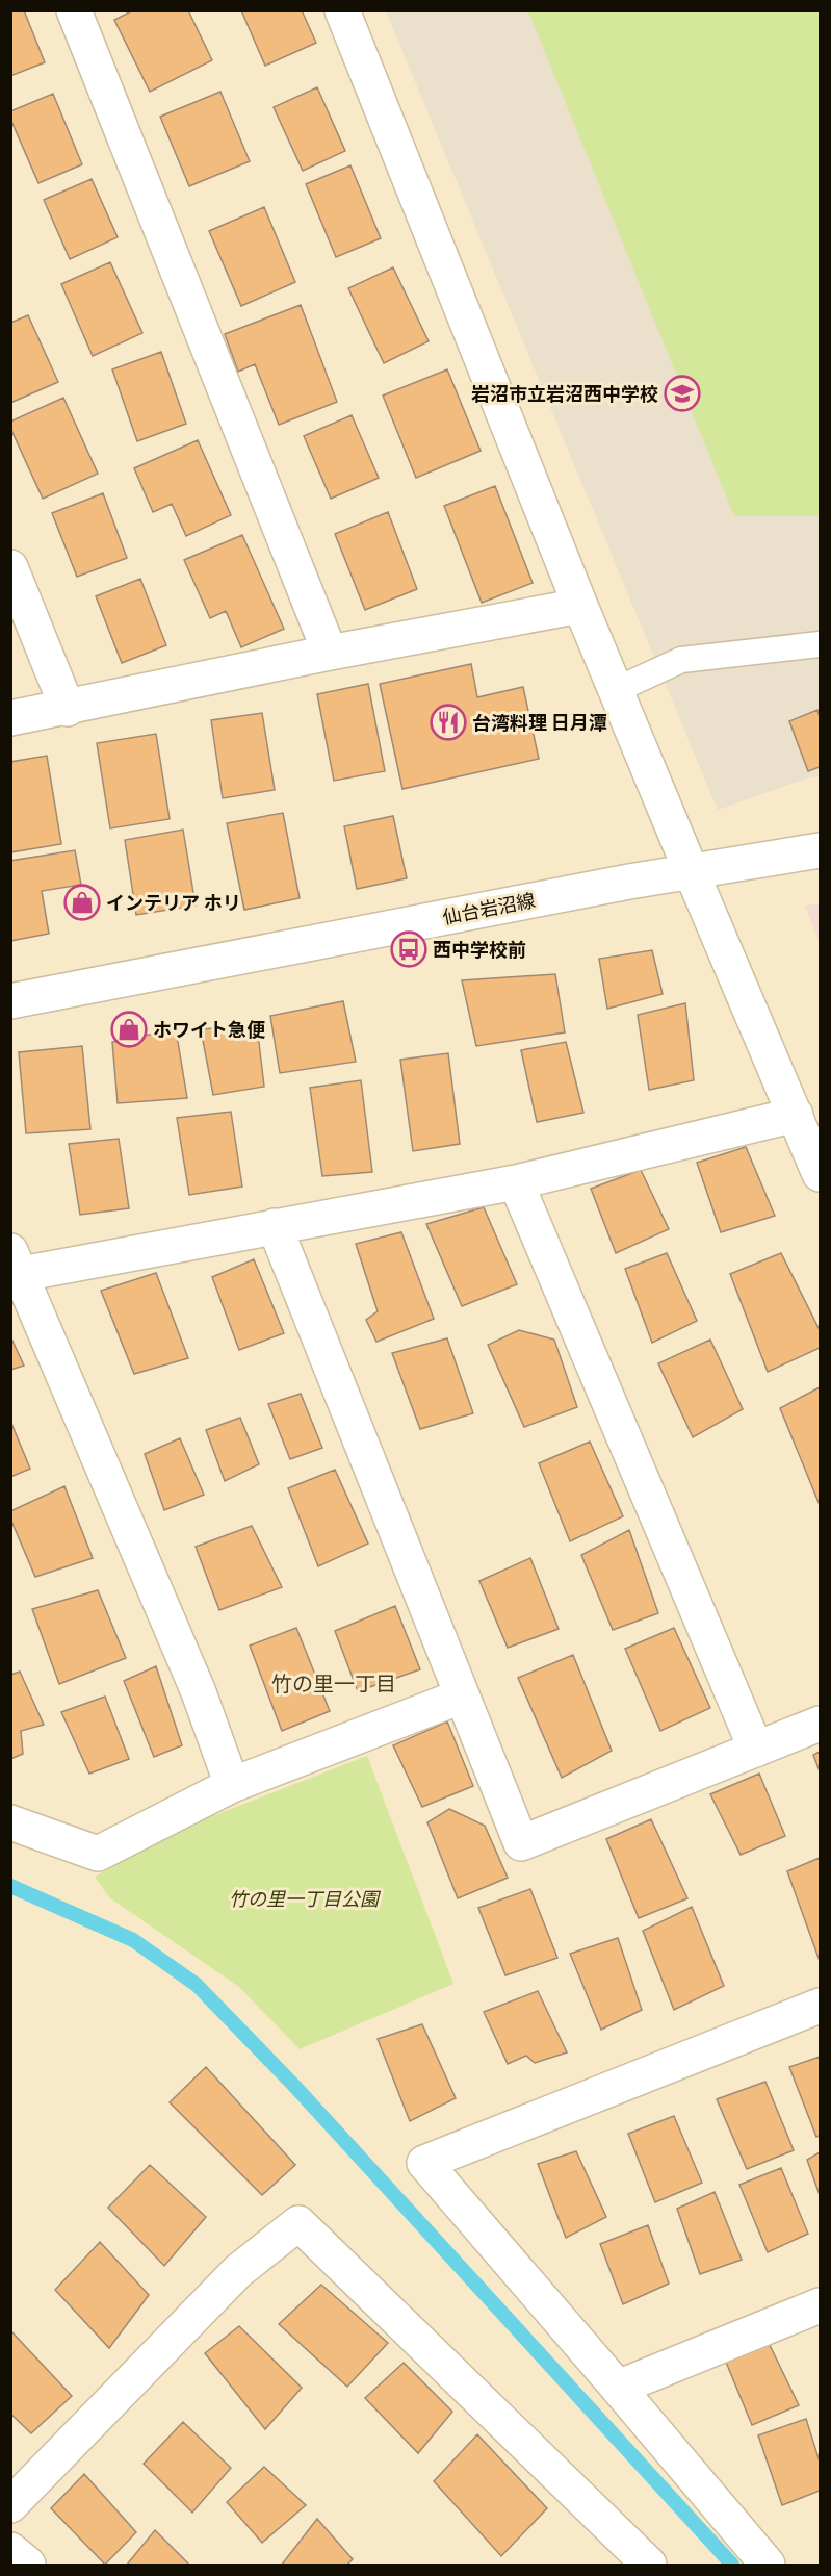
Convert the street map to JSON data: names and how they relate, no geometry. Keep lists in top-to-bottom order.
{
  "streets": {
    "street": ["仙台岩沼線"]
  },
  "districts": ["竹の里一丁目"],
  "parks": ["竹の里一丁目公園"],
  "places": {
    "school or university": ["岩沼市立岩沼西中学校"],
    "restaurant": ["台湾料理 日月潭"],
    "shop": ["インテリア ホリ", "ホワイト急便"],
    "bus stop": ["西中学校前"]
  }
}
